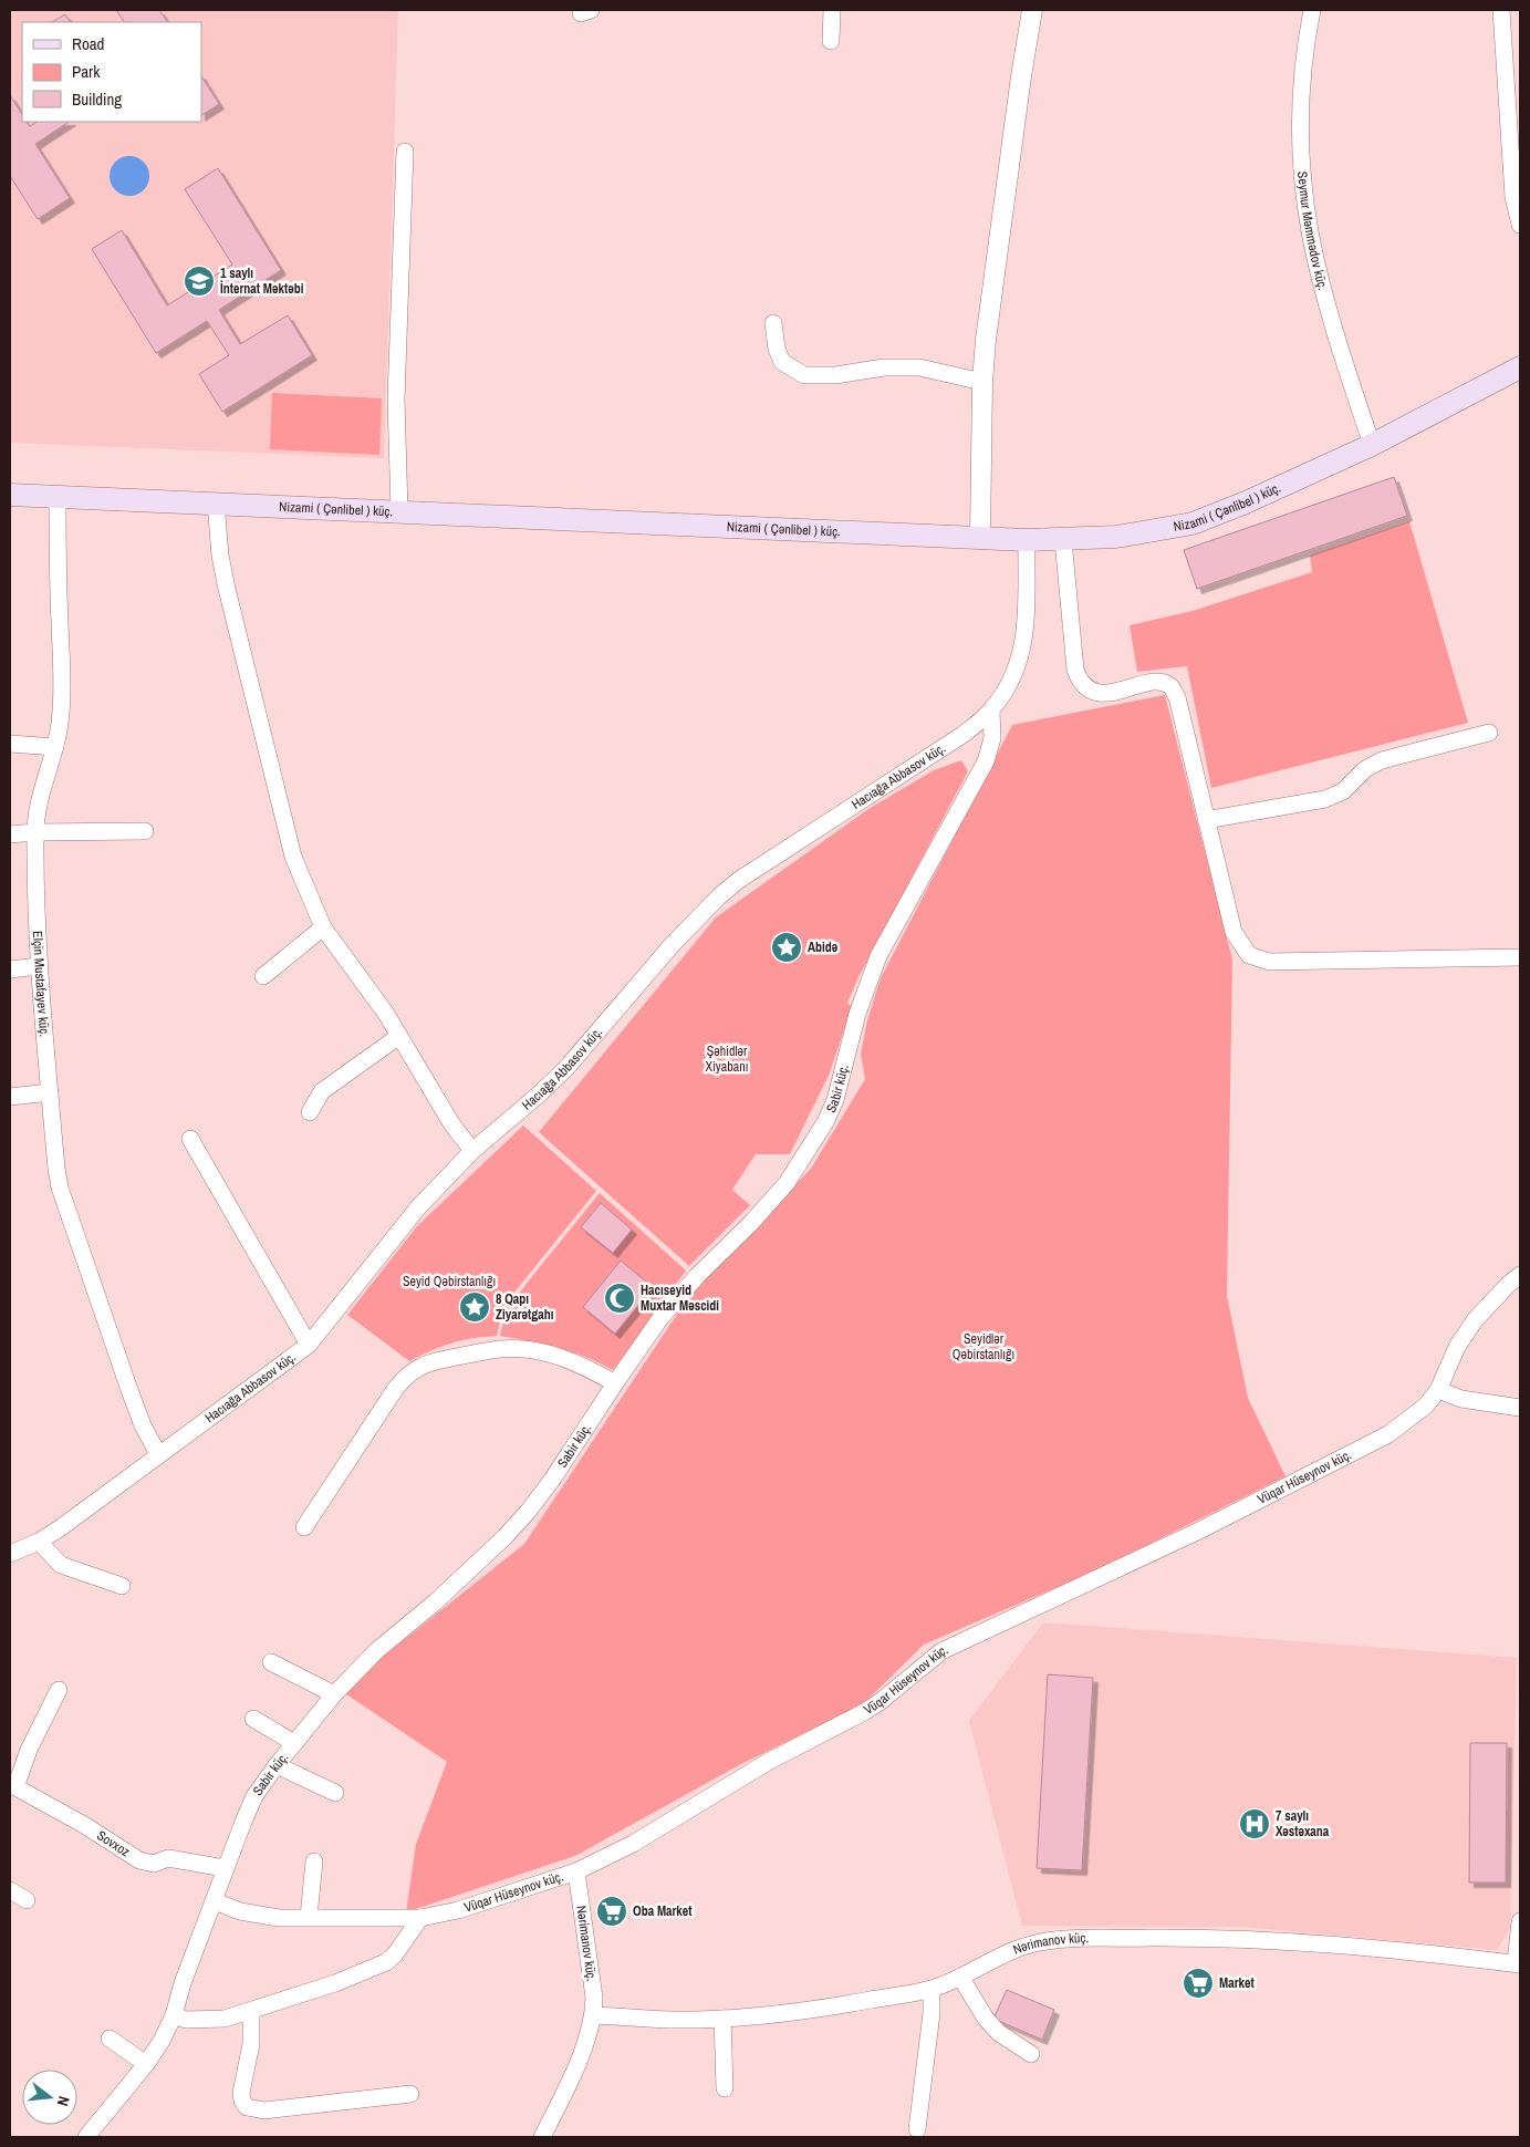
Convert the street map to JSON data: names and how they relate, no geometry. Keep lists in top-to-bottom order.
{
  "streets": {
    "main road": ["Nizami ( Çənlibel ) küç."],
    "street": [
      "Seymur Məmmədov küç.",
      "Hacıağa Abbasov küç.",
      "Elçin Mustafayev küç.",
      "Sabir küç.",
      "Vüqar Hüseynov küç.",
      "Sovxoz",
      "Nərimanov küç."
    ]
  },
  "crossings": [
    ["Seymur Məmmədov küç.", "Nizami ( Çənlibel ) küç."],
    ["Nizami ( Çənlibel ) küç.", "Hacıağa Abbasov küç."],
    ["Nizami ( Çənlibel ) küç.", "Elçin Mustafayev küç."],
    ["Hacıağa Abbasov küç.", "Elçin Mustafayev küç."],
    ["Hacıağa Abbasov küç.", "Sabir küç."],
    ["Sabir küç.", "Vüqar Hüseynov küç."],
    ["Sabir küç.", "Sovxoz"],
    ["Vüqar Hüseynov küç.", "Nərimanov küç."]
  ],
  "parks": ["Şəhidlər Xiyabanı", "Seyid Qəbirstanlığı", "Seyidlər Qəbirstanlığı"],
  "places": {
    "school or university": ["1 saylı İnternat Məktəbi"],
    "place": ["Abidə", "8 Qapı Ziyarətgahı"],
    "mosque": ["Hacıseyid Muxtar Məscidi"],
    "hospital": ["7 saylı Xəstəxana"],
    "supermarket": ["Oba Market", "Market"]
  },
  "legend": ["Road", "Park", "Building"],
  "north": "right"
}
